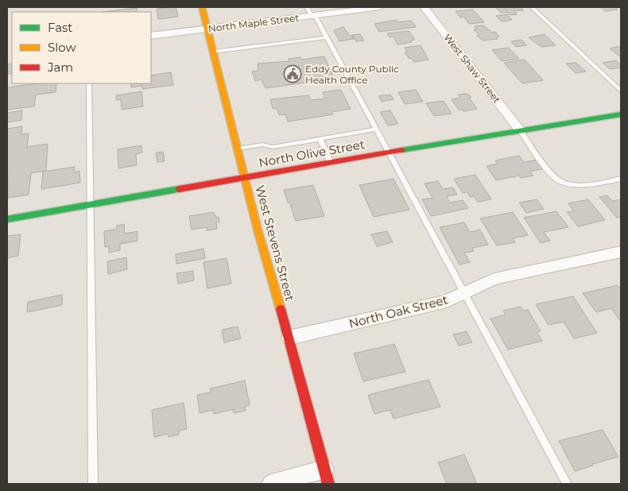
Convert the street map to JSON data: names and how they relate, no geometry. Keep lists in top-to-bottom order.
{
  "streets": {
    "street": [
      "North Maple Street",
      "West Shaw Street",
      "North Olive Street",
      "West Stevens Street",
      "North Oak Street"
    ]
  },
  "crossings": [
    ["North Maple Street", "West Stevens Street"],
    ["West Shaw Street", "North Olive Street"],
    ["North Olive Street", "West Stevens Street"],
    ["West Stevens Street", "North Oak Street"]
  ],
  "places": {
    "public building": ["Eddy County Public Health Office"]
  },
  "legend": ["Fast", "Slow", "Jam"]
}
